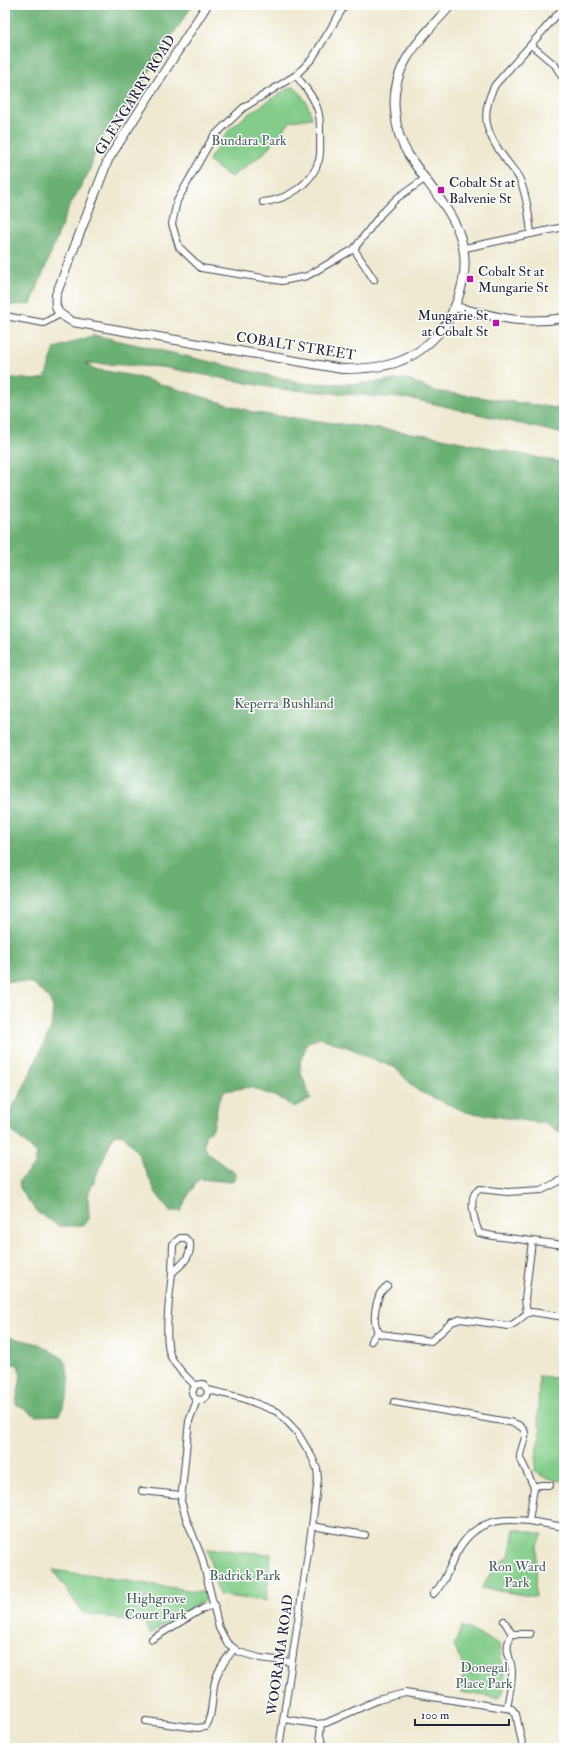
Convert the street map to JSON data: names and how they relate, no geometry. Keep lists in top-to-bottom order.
{
  "streets": {
    "street": ["GLENGARRY ROAD", "COBALT STREET", "WOORAMA ROAD"]
  },
  "crossings": [
    ["GLENGARRY ROAD", "COBALT STREET"]
  ],
  "parks": [
    "Bundara Park",
    "Keperra Bushland",
    "Ron Ward Park",
    "Badrick Park",
    "Highgrove Court Park",
    "Donegal Place Park"
  ],
  "places": {
    "transit": ["Cobalt St at Balvenie St", "Cobalt St at Mungarie St", "Mungarie St at Cobalt St"]
  },
  "scale_bar": "100 m"
}
